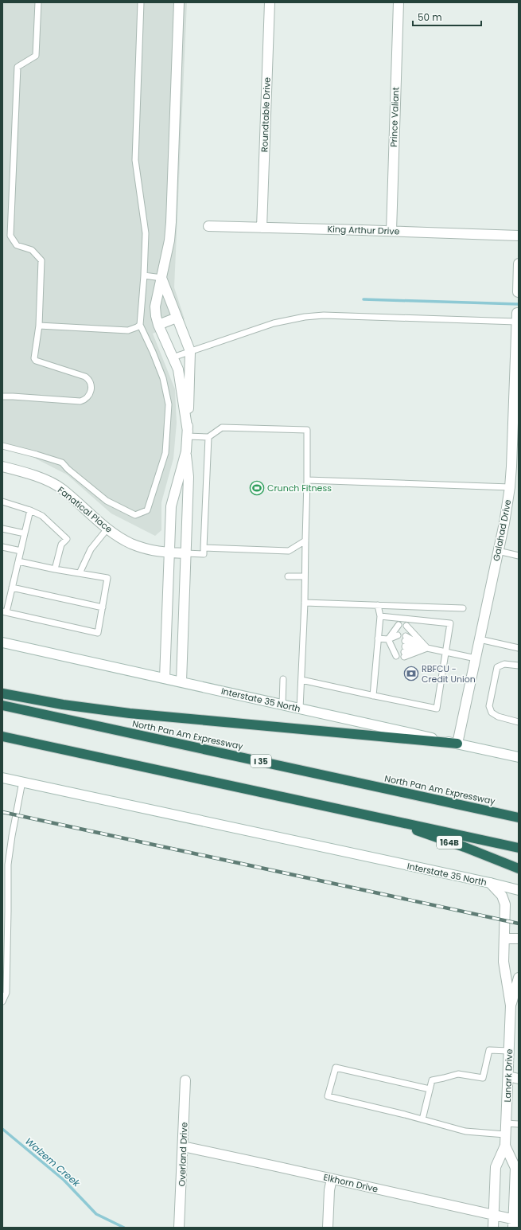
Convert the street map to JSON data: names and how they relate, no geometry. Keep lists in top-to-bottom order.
{
  "streets": {
    "highway": ["North Pan Am Expressway", "I 35", "164B"],
    "street": [
      "Roundtable Drive",
      "Prince Valiant",
      "King Arthur Drive",
      "Fanatical Place",
      "Galahad Drive",
      "Interstate 35 North",
      "Lanark Drive",
      "Overland Drive",
      "Elkhorn Drive"
    ]
  },
  "crossings": [
    ["Roundtable Drive", "King Arthur Drive"],
    ["Prince Valiant", "King Arthur Drive"],
    ["Galahad Drive", "Interstate 35 North"],
    ["Interstate 35 North", "Lanark Drive"],
    ["Lanark Drive", "Elkhorn Drive"],
    ["Overland Drive", "Elkhorn Drive"]
  ],
  "water": ["Walzem Creek"],
  "places": {
    "sports": ["Crunch Fitness"],
    "bank": ["RBFCU - Credit Union"]
  },
  "scale_bar": "50 m"
}
